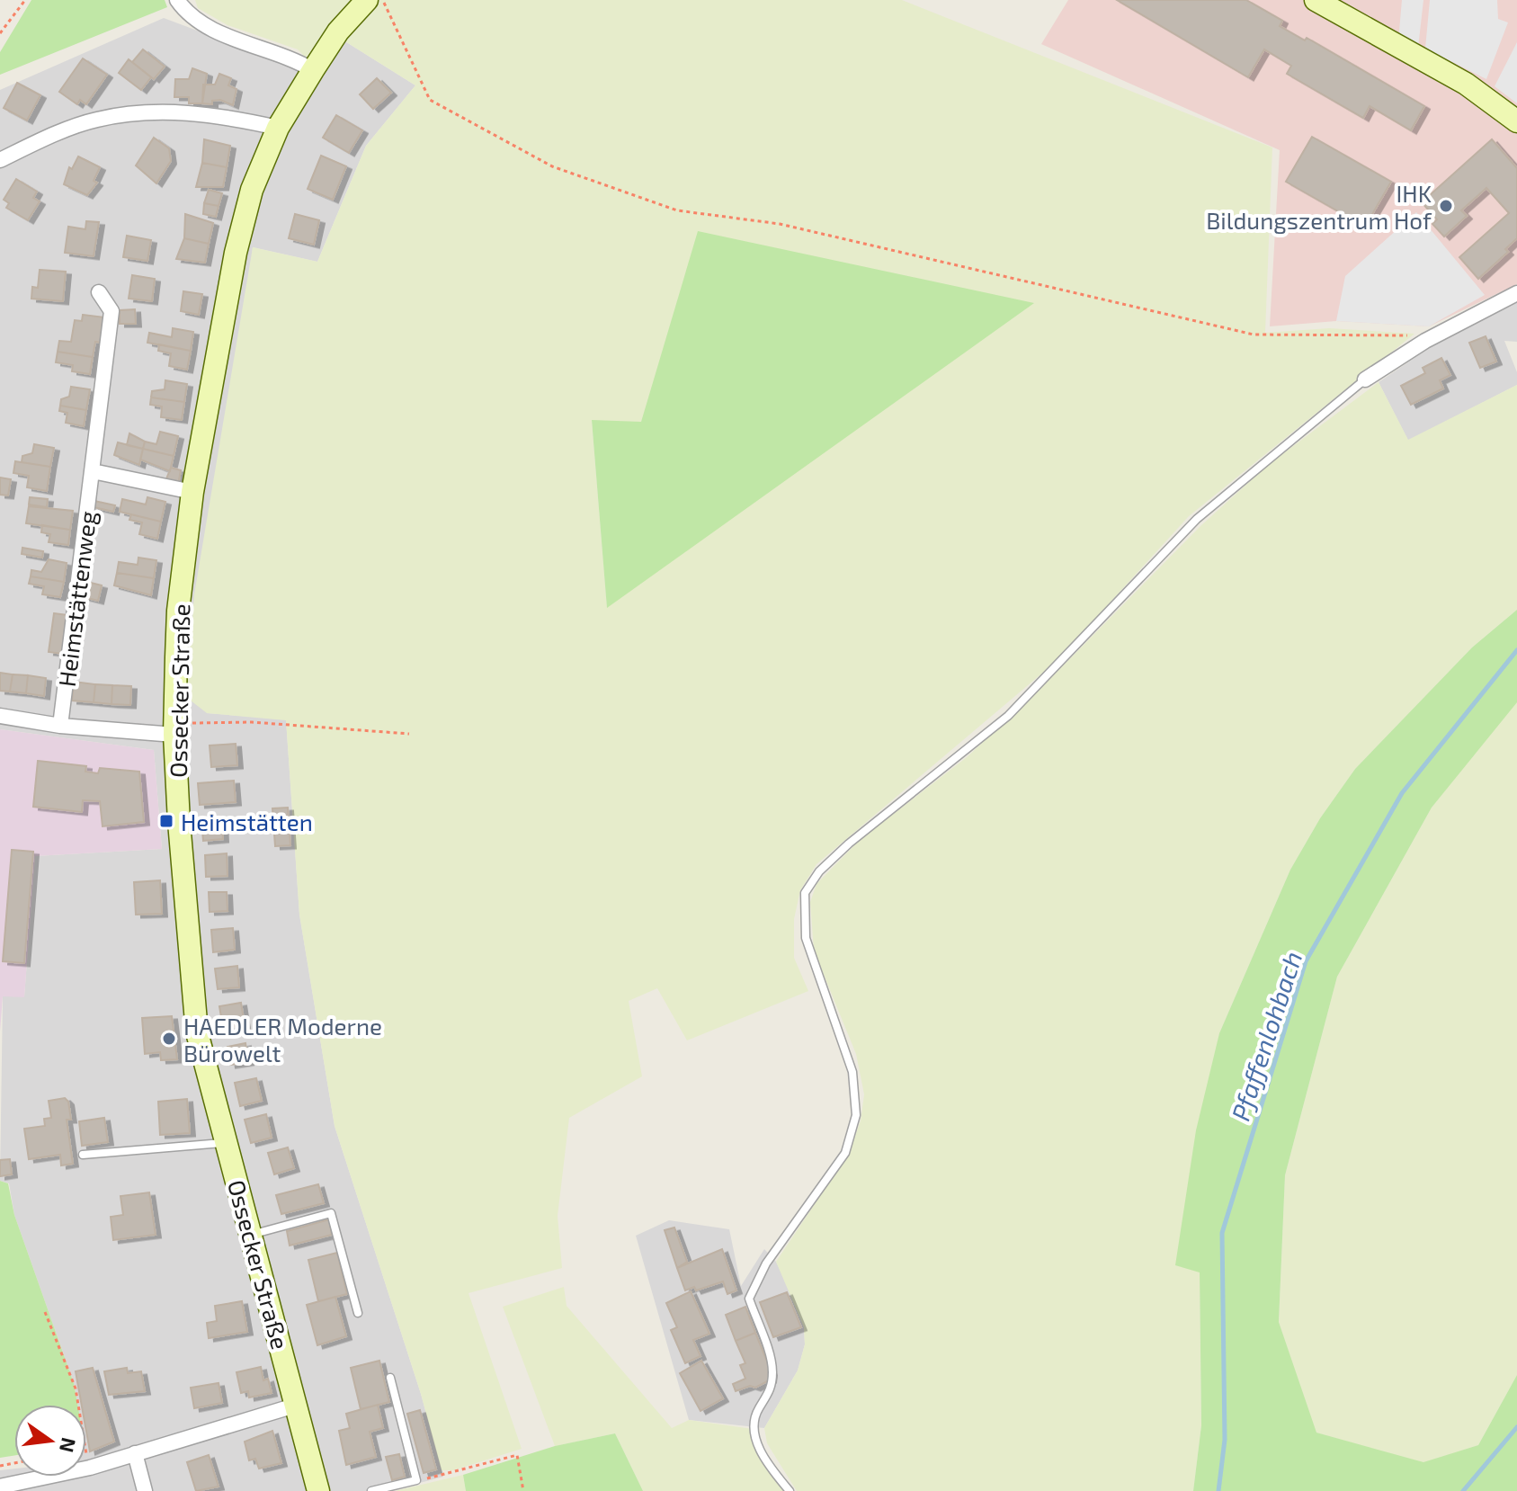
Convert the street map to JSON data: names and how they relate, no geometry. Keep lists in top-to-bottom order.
{
  "streets": {
    "street": ["Heimstättenweg", "Ossecker Straße"]
  },
  "water": ["Pfaffenlohbach"],
  "places": {
    "other": ["IHK Bildungszentrum Hof", "HAEDLER Moderne Bürowelt"],
    "transit": ["Heimstätten"]
  },
  "north": "right"
}
